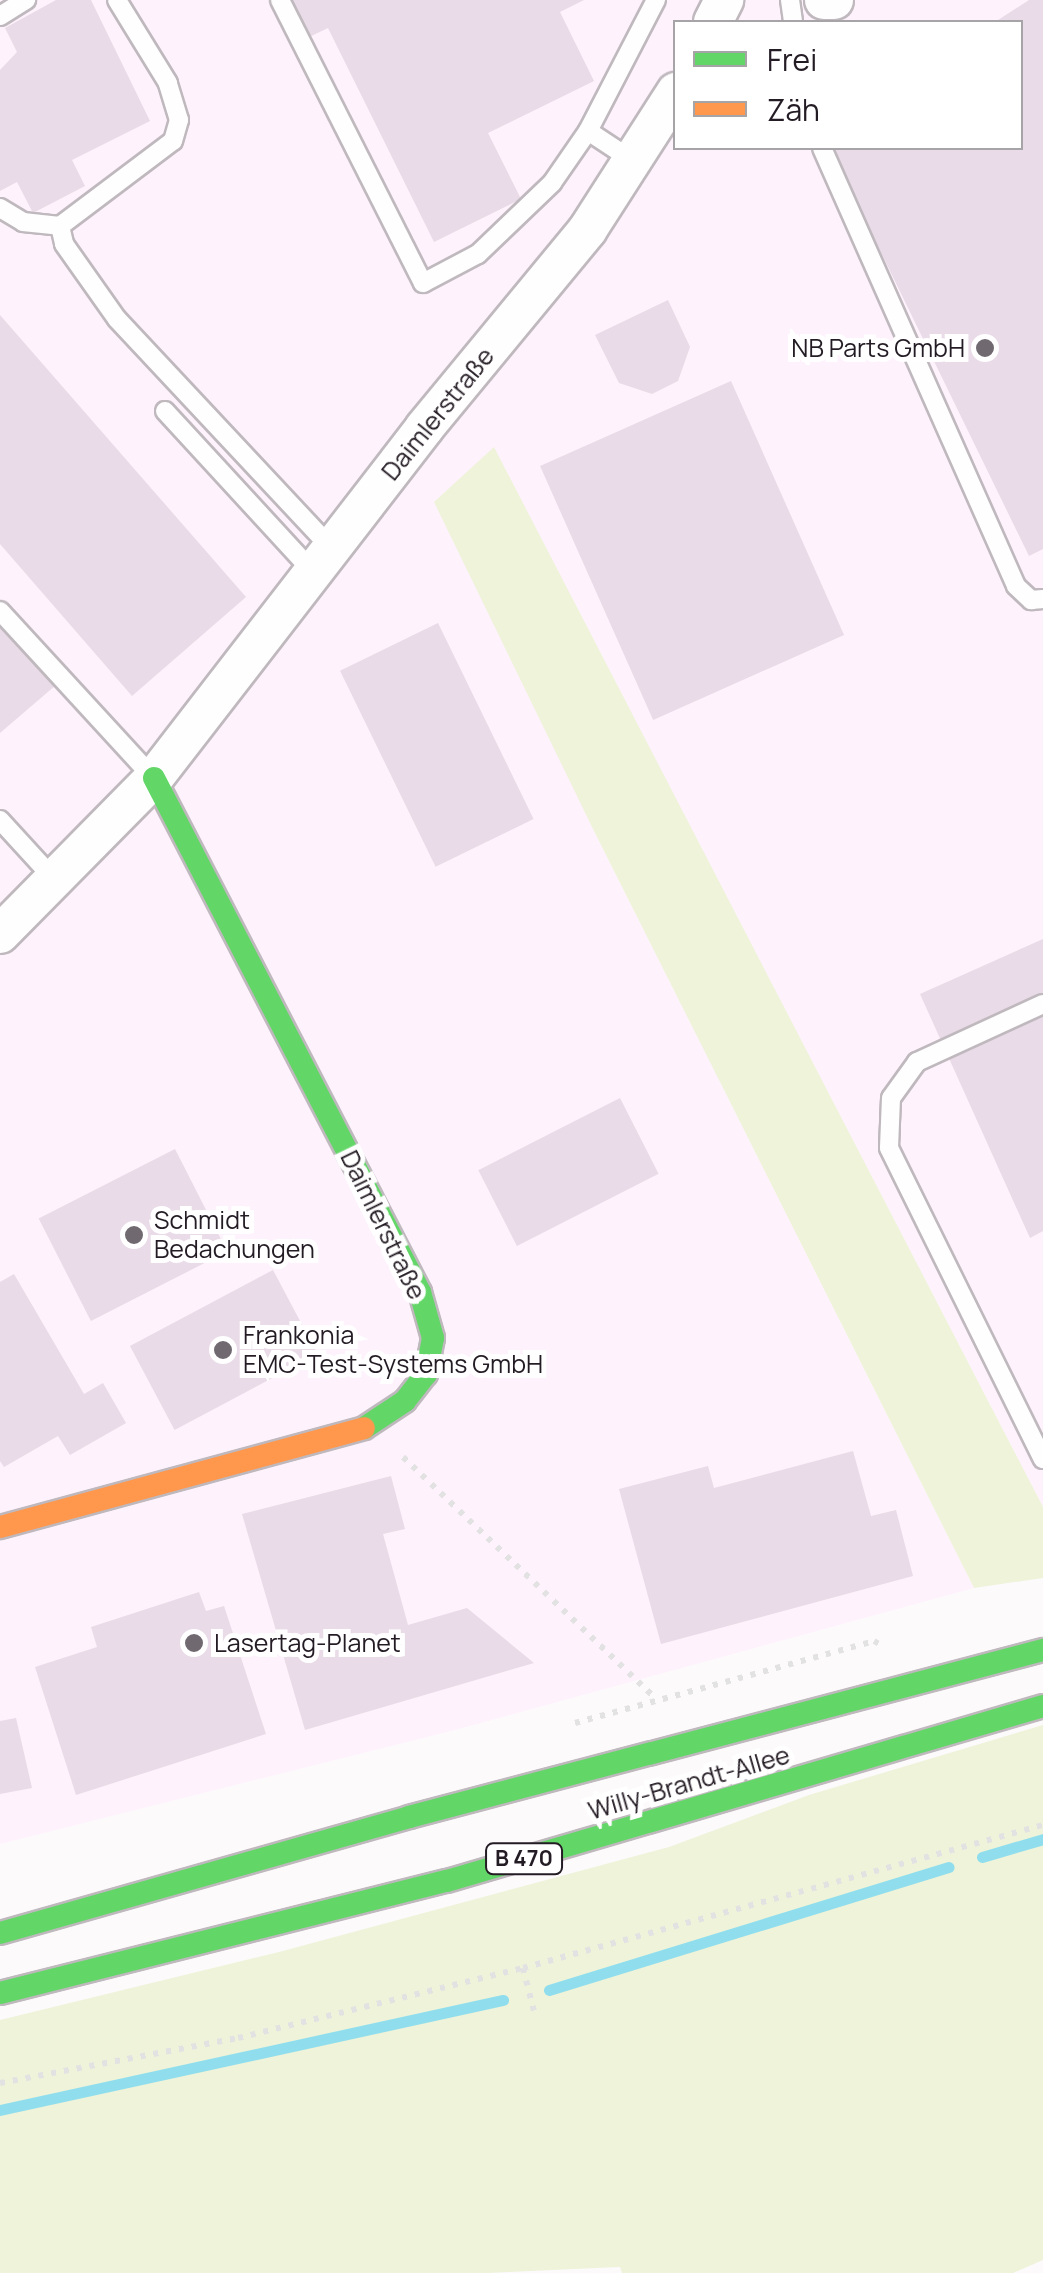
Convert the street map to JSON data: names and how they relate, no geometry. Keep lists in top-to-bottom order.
{
  "streets": {
    "main road": ["Daimlerstraße", "Willy-Brandt-Allee", "B 470"]
  },
  "places": [
    "NB Parts GmbH",
    "Schmidt Bedachungen",
    "Frankonia EMC-Test-Systems GmbH",
    "Lasertag-Planet"
  ],
  "legend": ["Frei", "Zäh"]
}
